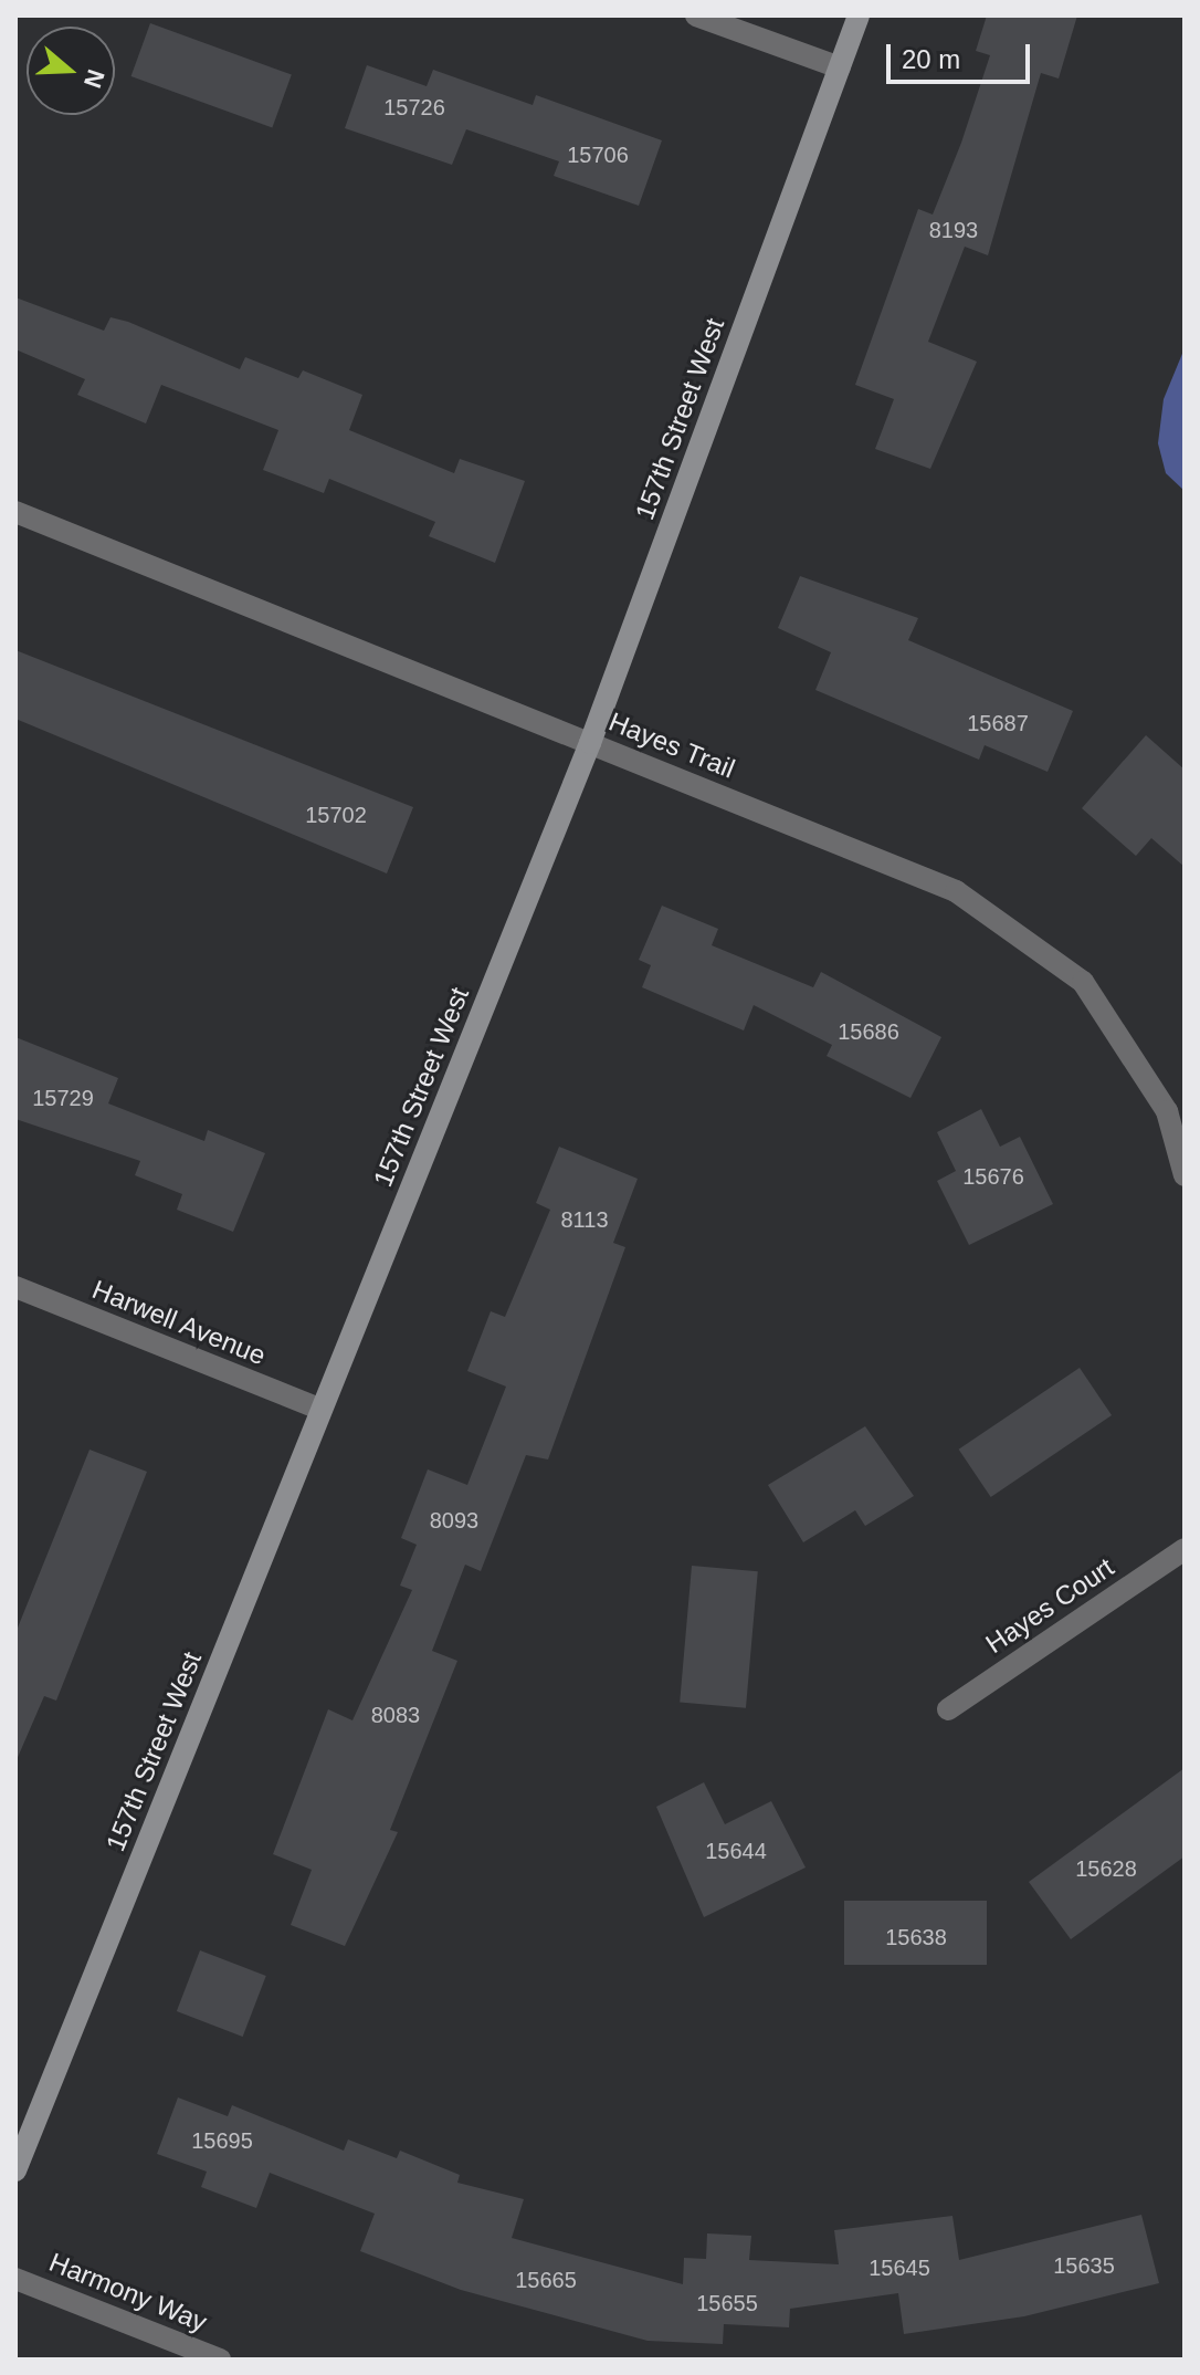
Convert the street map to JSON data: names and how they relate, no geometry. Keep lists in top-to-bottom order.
{
  "streets": {
    "street": [
      "157th Street West",
      "Hayes Trail",
      "Harwell Avenue",
      "Hayes Court",
      "Harmony Way"
    ]
  },
  "crossings": [
    ["157th Street West", "Hayes Trail"],
    ["157th Street West", "Harwell Avenue"]
  ],
  "house_numbers": [
    "15726",
    "15706",
    "8193",
    "15687",
    "15702",
    "15686",
    "15729",
    "15676",
    "8113",
    "8093",
    "8083",
    "15644",
    "15628",
    "15638",
    "15695",
    "15635",
    "15645",
    "15665",
    "15655"
  ],
  "scale_bar": "20 m",
  "north": "right"
}
